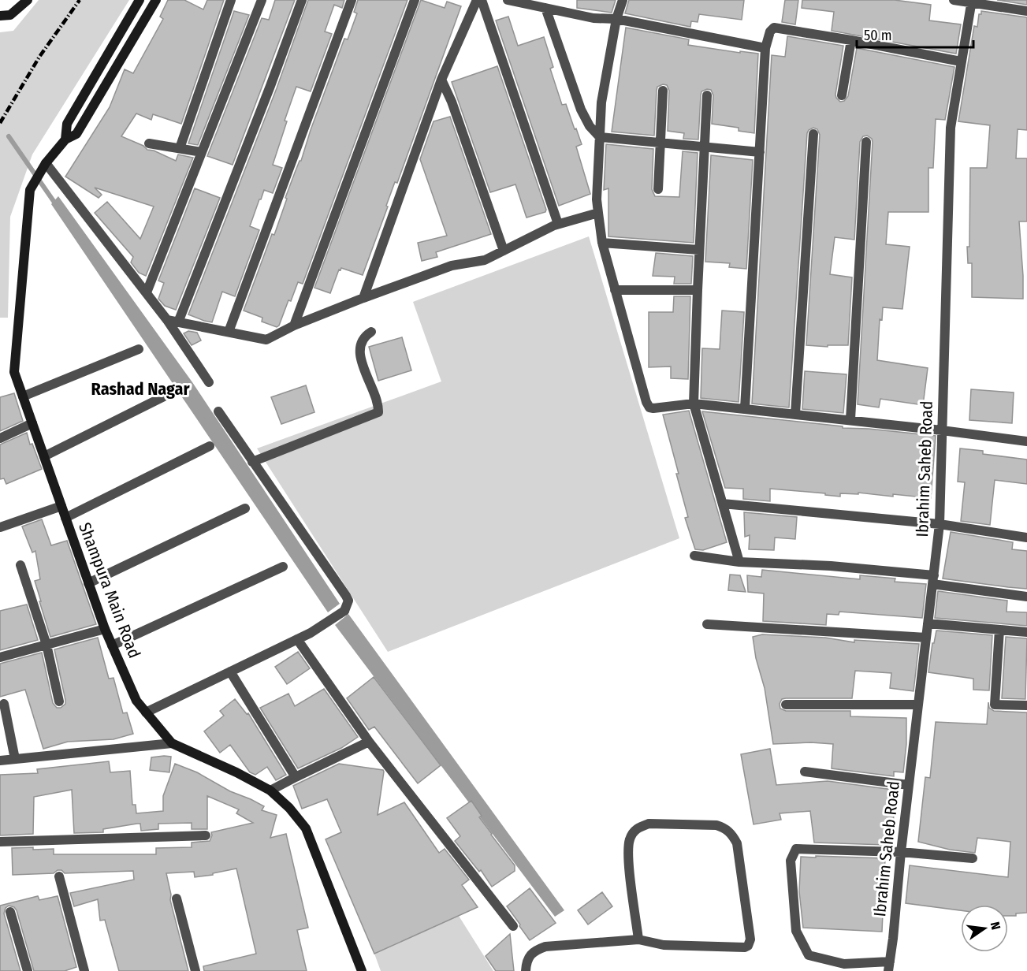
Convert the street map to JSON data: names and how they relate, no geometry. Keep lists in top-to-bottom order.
{
  "streets": {
    "street": ["Ibrahim Saheb Road", "Shampura Main Road"]
  },
  "districts": ["Rashad Nagar"],
  "scale_bar": "50 m",
  "north": "right"
}
